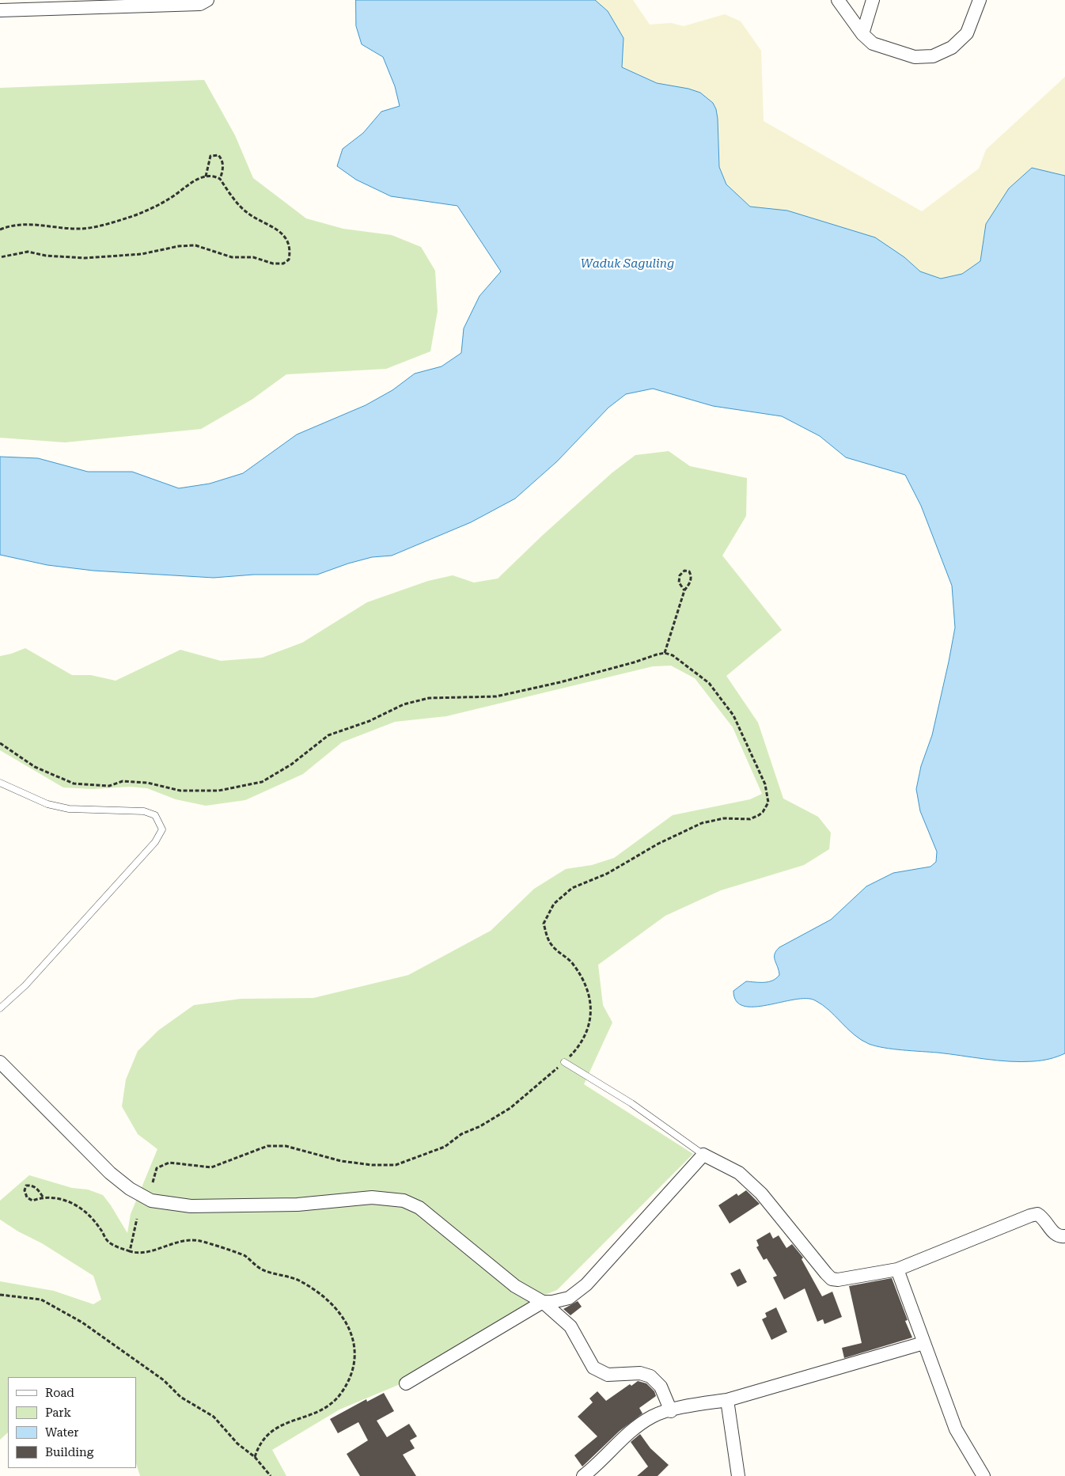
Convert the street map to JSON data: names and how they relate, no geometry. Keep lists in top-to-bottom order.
{
  "water": ["Waduk Saguling"],
  "legend": [
    "Road",
    "Park",
    "Water",
    "Building"
  ]
}
